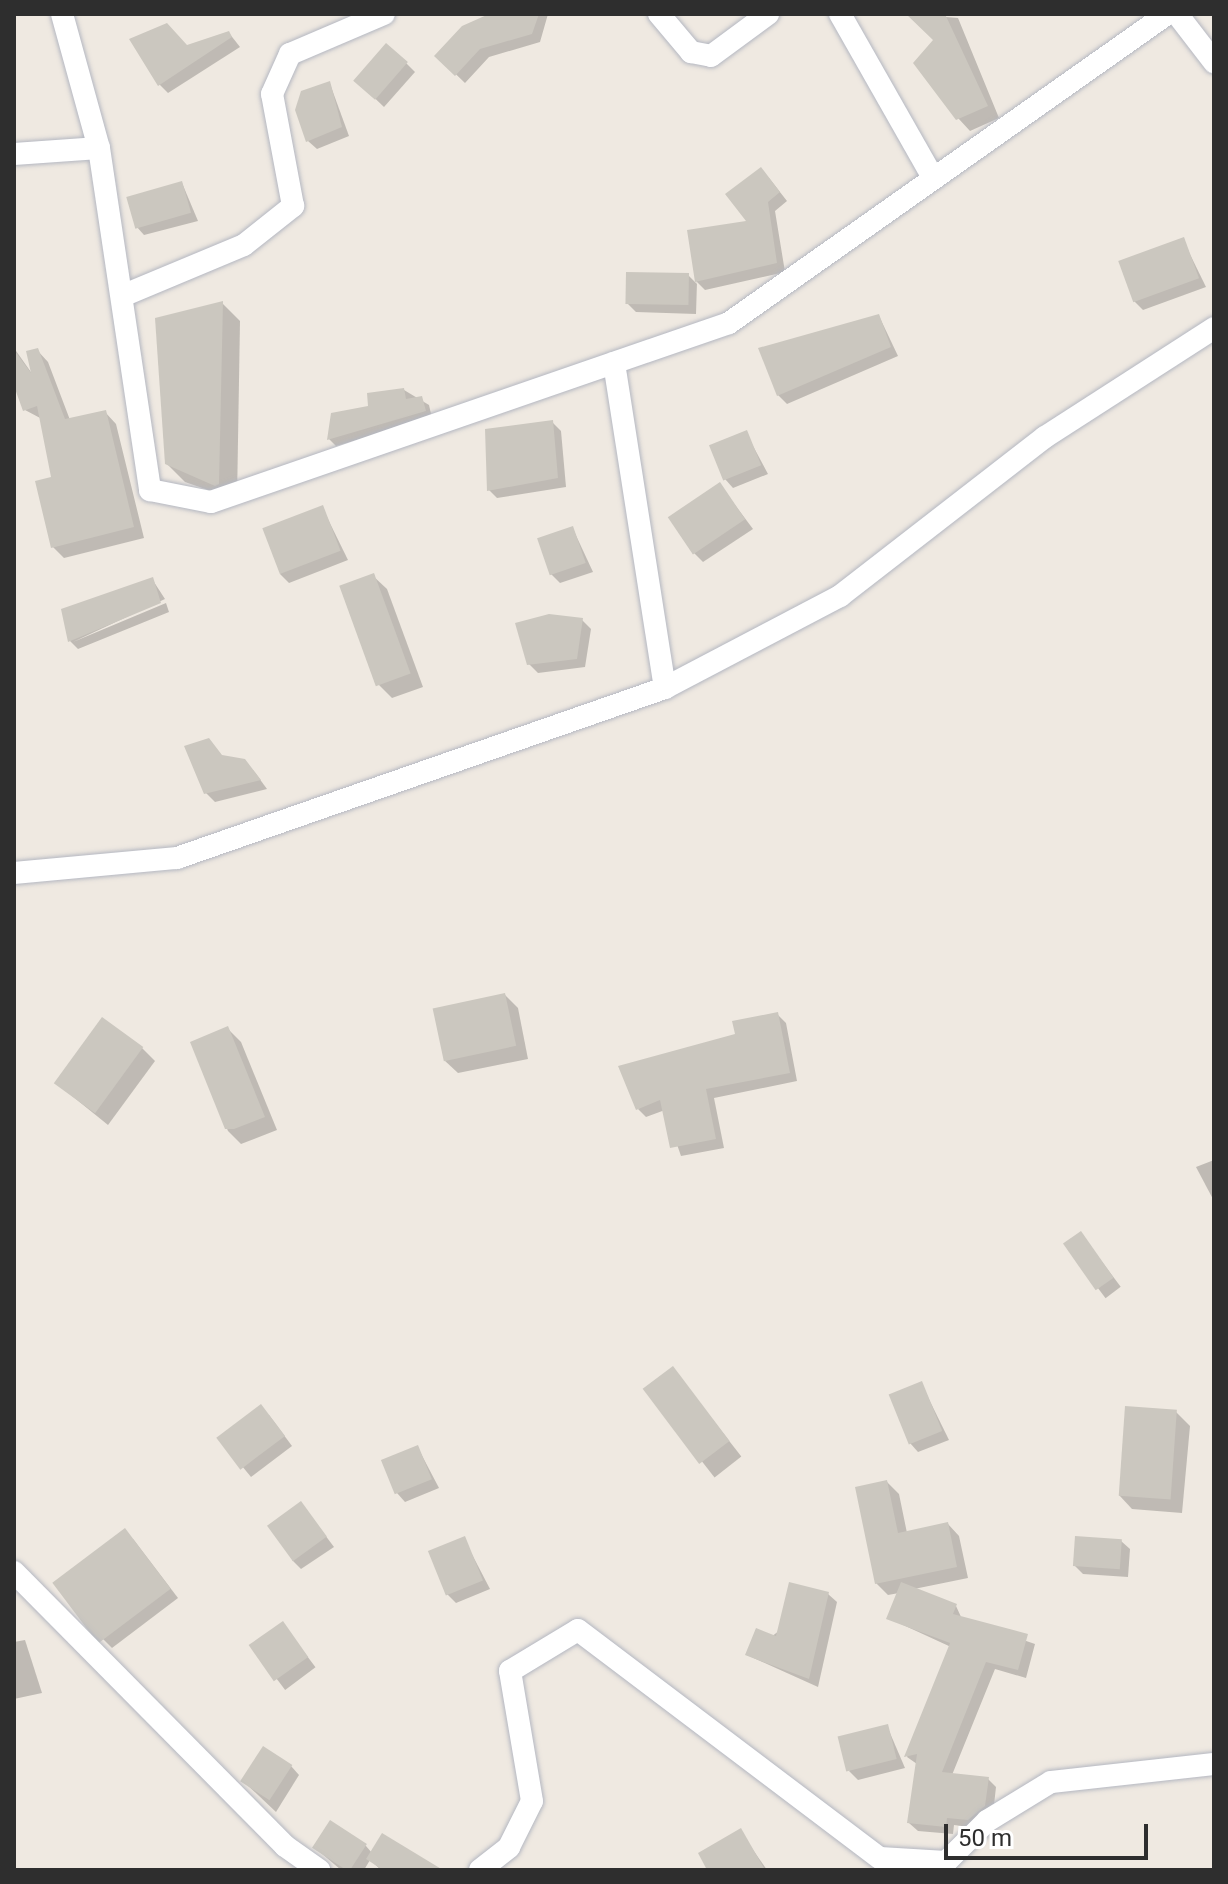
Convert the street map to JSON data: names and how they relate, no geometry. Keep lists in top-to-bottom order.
{
  "scale_bar": "50 m"
}
